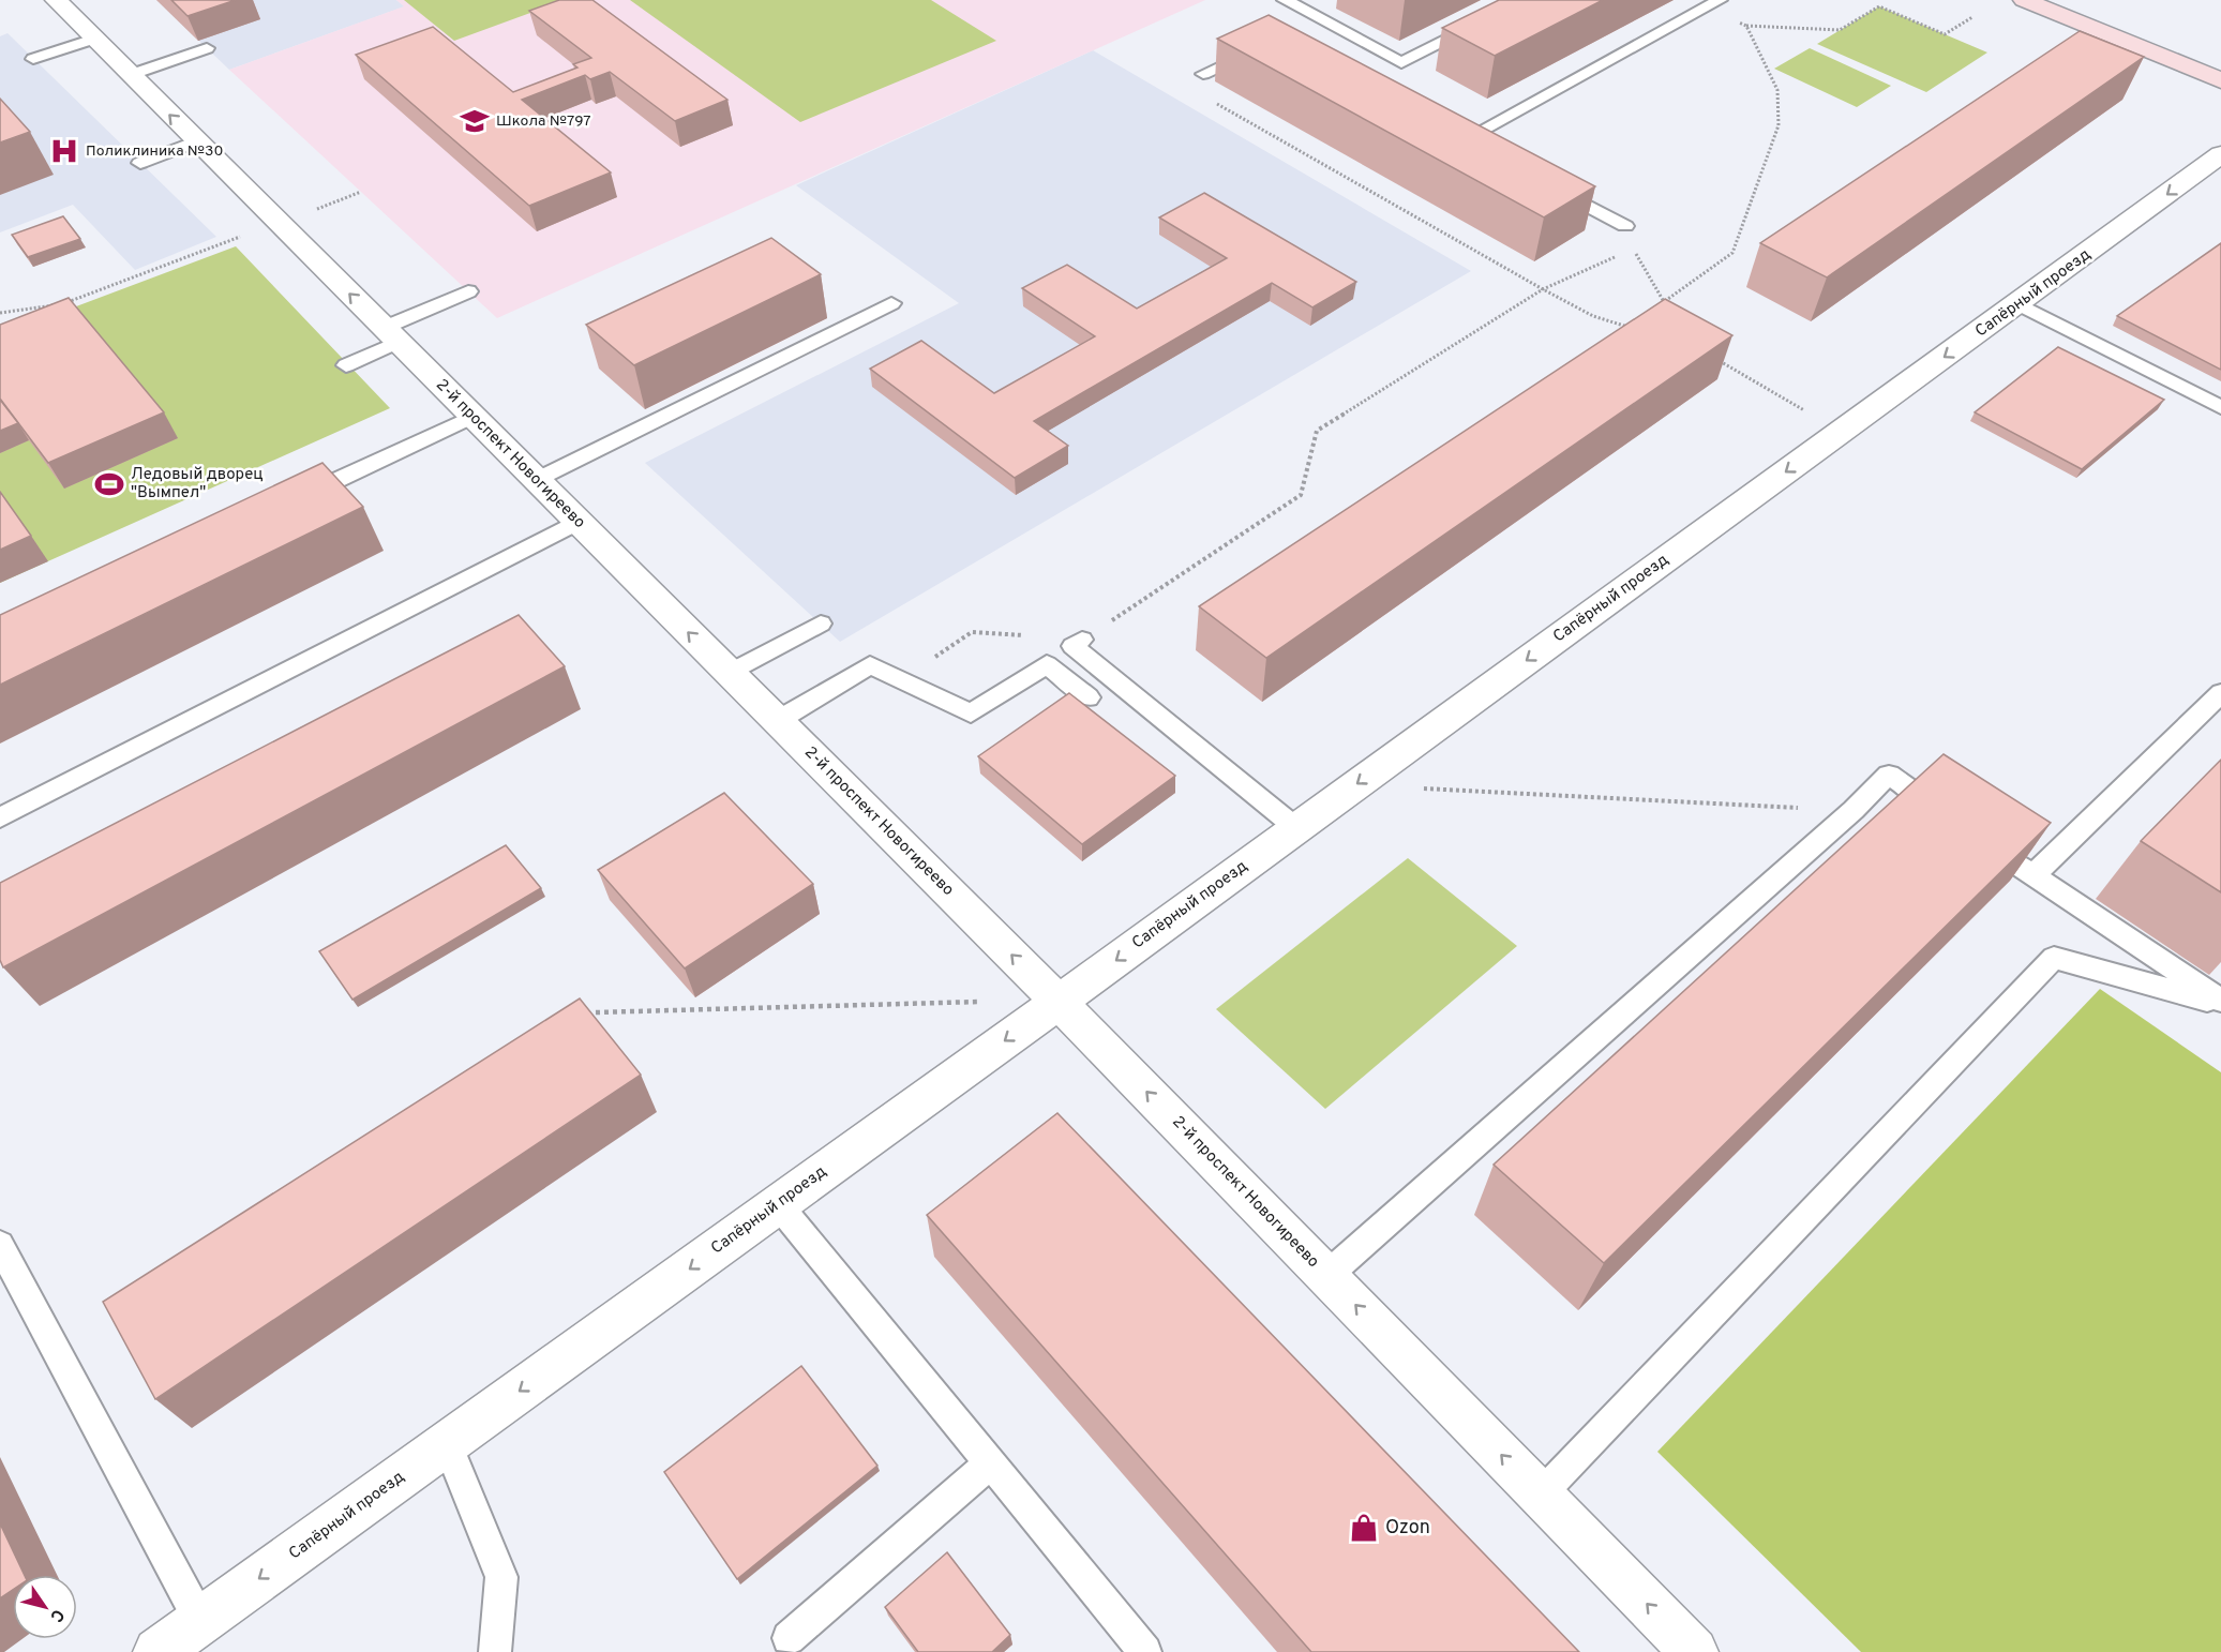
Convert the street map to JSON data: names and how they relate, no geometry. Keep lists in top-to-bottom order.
{
  "streets": {
    "street": ["Сапёрный проезд", "2-й проспект Новогиреево"]
  },
  "crossings": [
    ["Сапёрный проезд", "2-й проспект Новогиреево"]
  ],
  "one_way": ["Сапёрный проезд", "2-й проспект Новогиреево"],
  "places": {
    "school or university": ["Школа №797"],
    "hospital": ["Поликлиника №30"],
    "sports": ["Ледовый дворец \"Вымпел\""],
    "shop": ["Ozon"]
  },
  "north": "bottom right"
}
